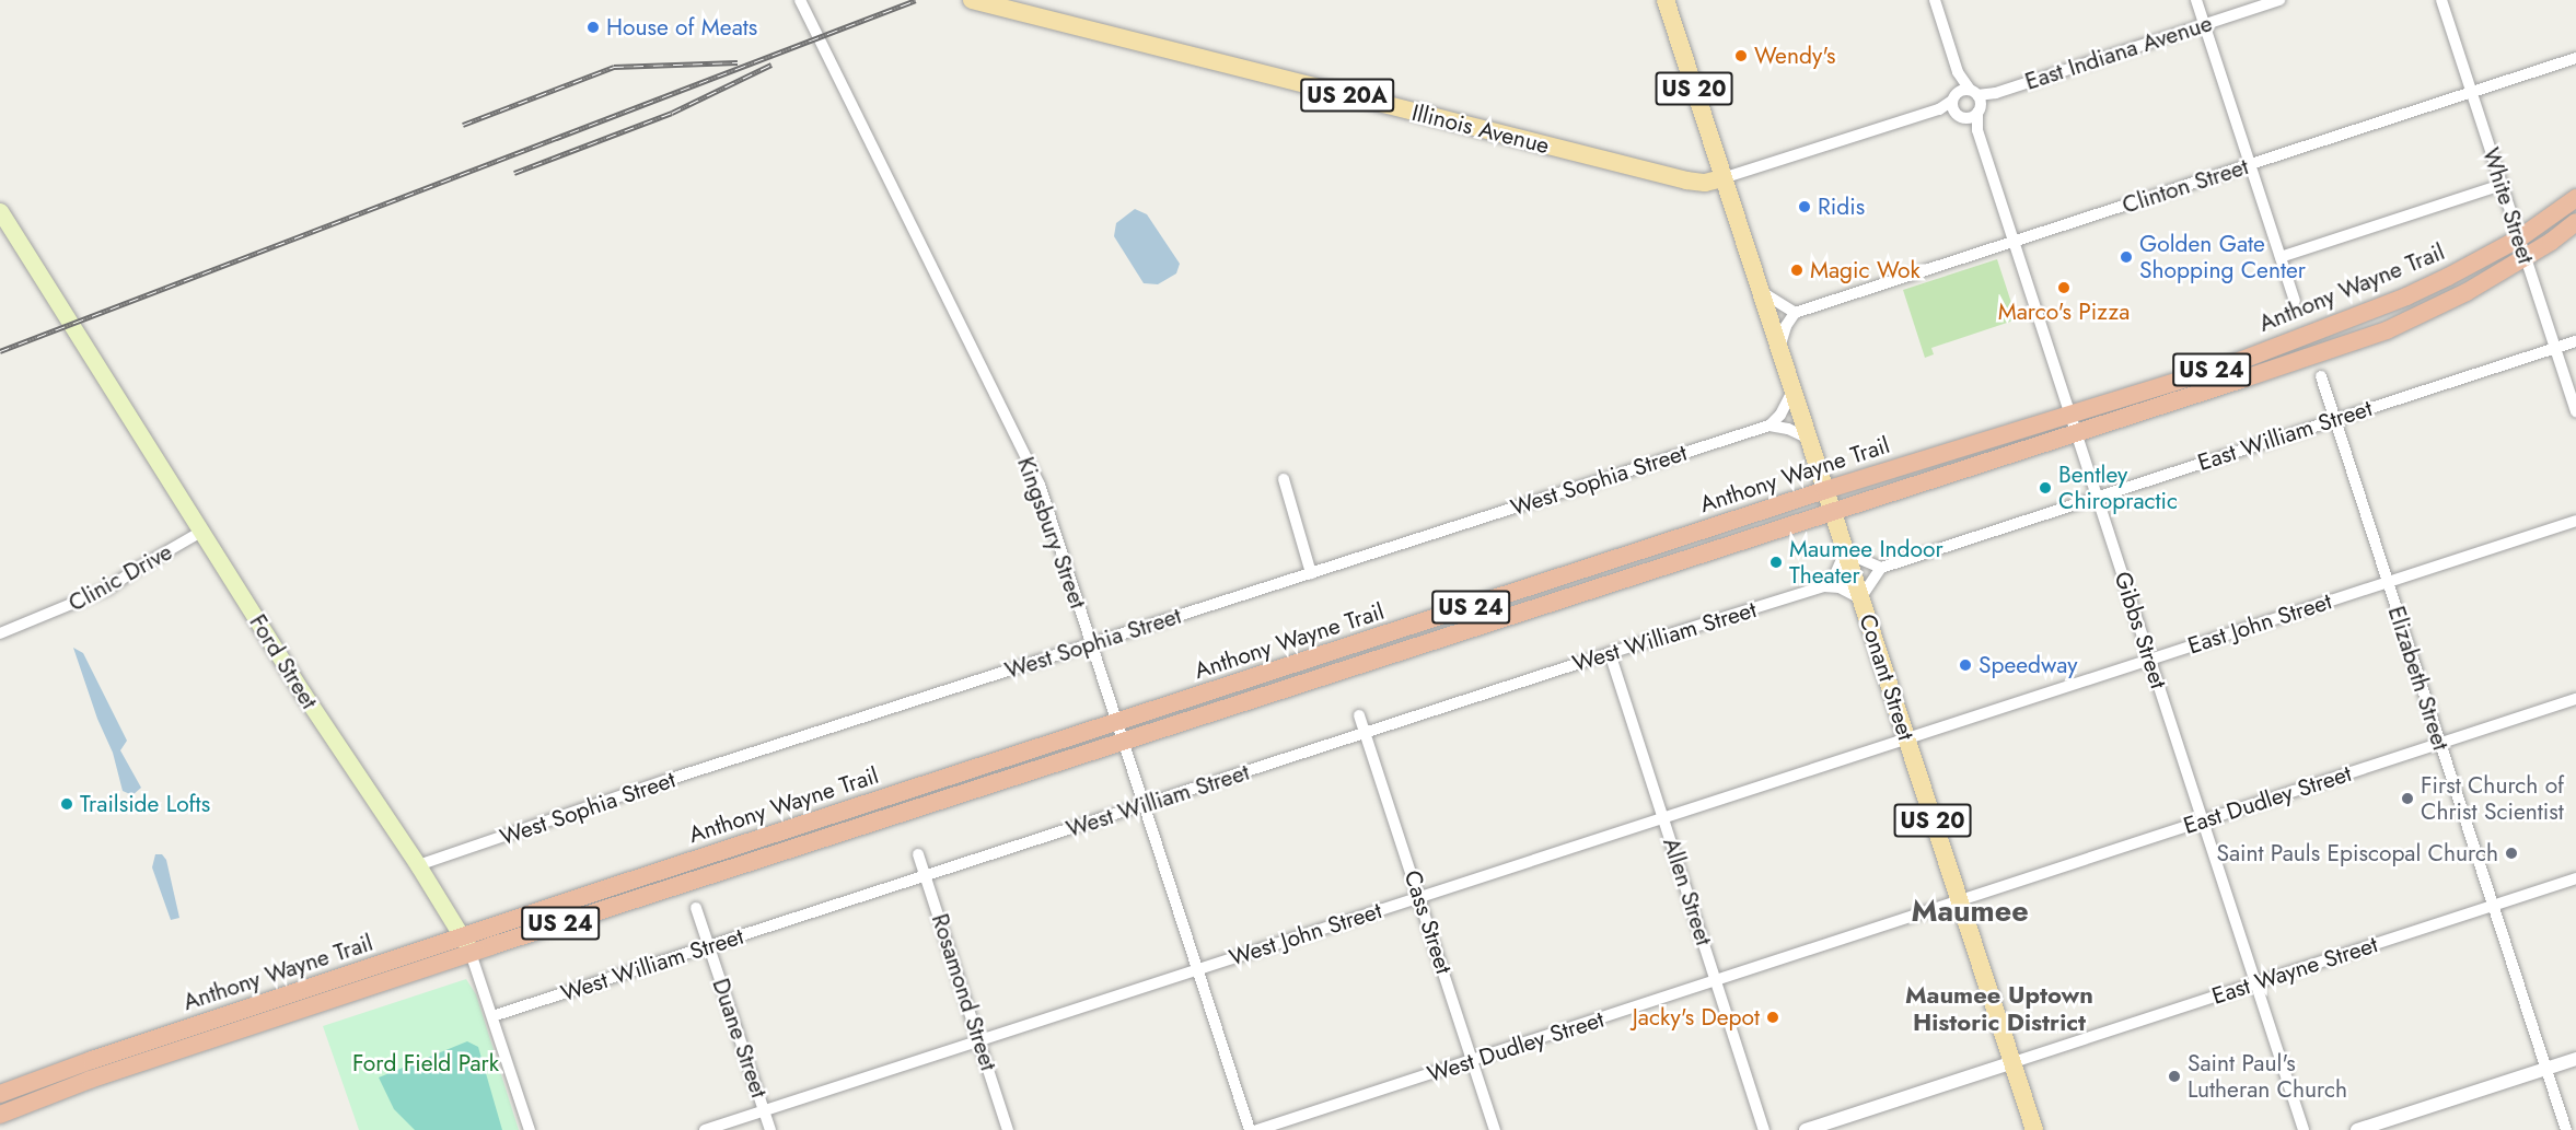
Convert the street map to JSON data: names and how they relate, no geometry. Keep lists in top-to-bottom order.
{
  "streets": {
    "highway": ["Anthony Wayne Trail", "US 24"],
    "main road": [
      "US 20",
      "US 20A",
      "Illinois Avenue",
      "Ford Street",
      "Conant Street"
    ],
    "street": [
      "East Indiana Avenue",
      "Clinton Street",
      "White Street",
      "East William Street",
      "West Sophia Street",
      "Kingsbury Street",
      "Clinic Drive",
      "East John Street",
      "Gibbs Street",
      "West William Street",
      "Elizabeth Street",
      "East Dudley Street",
      "Allen Street",
      "Cass Street",
      "West John Street",
      "East Wayne Street",
      "Rosamond Street",
      "Duane Street",
      "West Dudley Street"
    ]
  },
  "crossings": [
    ["East Indiana Avenue", "Illinois Avenue"],
    ["East Indiana Avenue", "Gibbs Street"],
    ["East Indiana Avenue", "Conant Street"],
    ["Illinois Avenue", "Conant Street"],
    ["Clinton Street", "White Street"],
    ["Clinton Street", "Gibbs Street"],
    ["White Street", "Anthony Wayne Trail"],
    ["White Street", "East William Street"],
    ["Anthony Wayne Trail", "Kingsbury Street"],
    ["Anthony Wayne Trail", "Gibbs Street"],
    ["Anthony Wayne Trail", "Ford Street"],
    ["Anthony Wayne Trail", "Conant Street"],
    ["East William Street", "Gibbs Street"],
    ["East William Street", "Elizabeth Street"],
    ["West Sophia Street", "Kingsbury Street"],
    ["West Sophia Street", "Ford Street"],
    ["Kingsbury Street", "West William Street"],
    ["Kingsbury Street", "West John Street"],
    ["Clinic Drive", "Ford Street"],
    ["East John Street", "Gibbs Street"],
    ["East John Street", "Conant Street"],
    ["East John Street", "Elizabeth Street"],
    ["East John Street", "West John Street"],
    ["Gibbs Street", "East Dudley Street"],
    ["Gibbs Street", "East Wayne Street"],
    ["West William Street", "Ford Street"],
    ["West William Street", "Allen Street"],
    ["West William Street", "Cass Street"],
    ["West William Street", "Rosamond Street"],
    ["West William Street", "Duane Street"],
    ["Conant Street", "East Dudley Street"],
    ["Conant Street", "West John Street"],
    ["Conant Street", "East Wayne Street"],
    ["Conant Street", "West Dudley Street"],
    ["Elizabeth Street", "East Dudley Street"],
    ["Elizabeth Street", "East Wayne Street"],
    ["East Dudley Street", "West Dudley Street"],
    ["Allen Street", "West John Street"],
    ["Allen Street", "West Dudley Street"],
    ["Cass Street", "West John Street"],
    ["Cass Street", "West Dudley Street"],
    ["West John Street", "Rosamond Street"],
    ["West John Street", "Duane Street"]
  ],
  "districts": ["Maumee", "Maumee Uptown Historic District"],
  "parks": ["Ford Field Park"],
  "places": [
    "House of Meats",
    "Wendy's",
    "Ridis",
    "Golden Gate Shopping Center",
    "Magic Wok",
    "Marco's Pizza",
    "Bentley Chiropractic",
    "Maumee Indoor Theater",
    "Speedway",
    "First Church of Christ Scientist",
    "Trailside Lofts",
    "Saint Pauls Episcopal Church",
    "Jacky's Depot",
    "Saint Paul's Lutheran Church"
  ]
}
